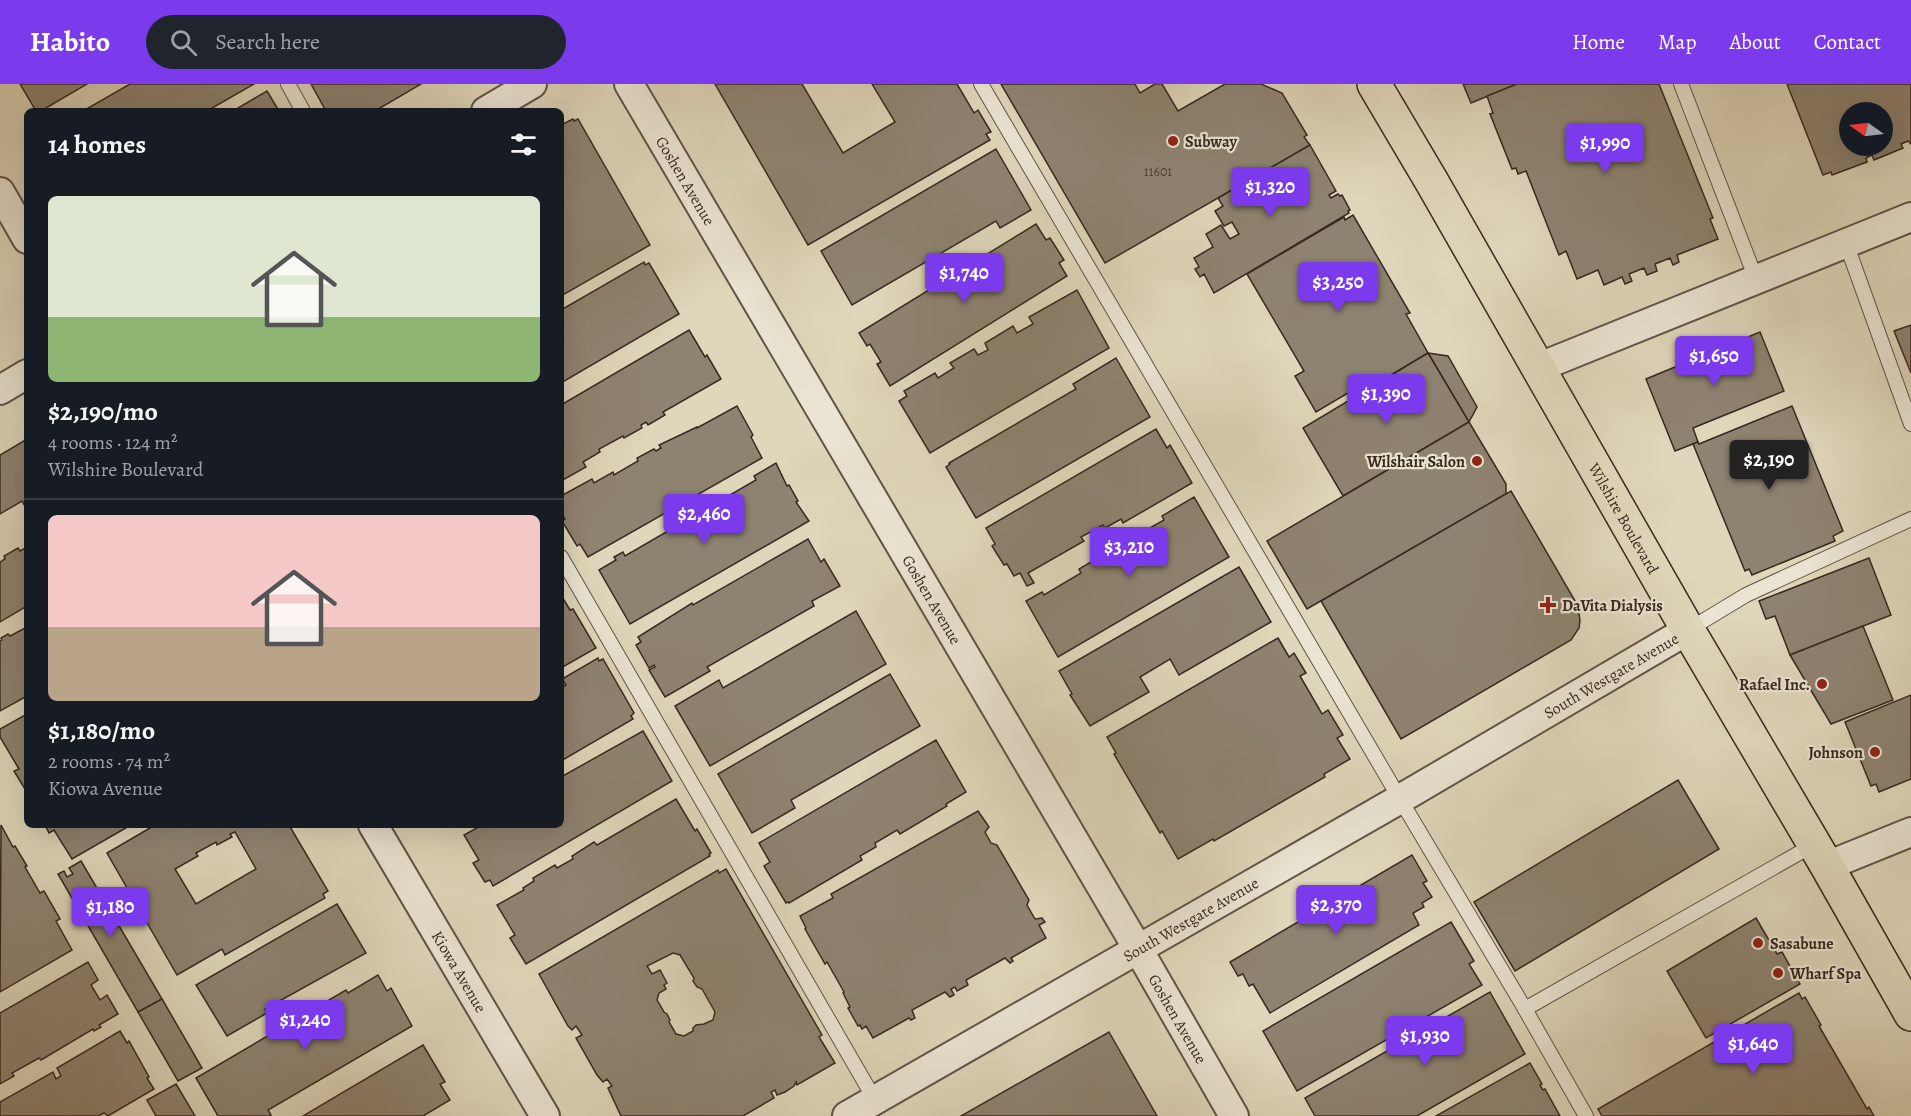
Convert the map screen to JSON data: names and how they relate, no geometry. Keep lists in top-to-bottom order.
{
  "streets": {
    "main road": ["Wilshire Boulevard"],
    "street": ["Goshen Avenue", "South Westgate Avenue", "Kiowa Avenue"]
  },
  "crossings": [
    ["Goshen Avenue", "South Westgate Avenue"],
    ["Wilshire Boulevard", "South Westgate Avenue"]
  ],
  "places": {
    "other": [
      "Subway",
      "Wilshair Salon",
      "Rafael Inc.",
      "Johnson",
      "Sasabune",
      "Wharf Spa"
    ],
    "health": ["DaVita Dialysis"]
  },
  "house_numbers": ["11601"],
  "north": "left",
  "page": {
    "header": "Habito",
    "search": "Search here",
    "nav": [
      "Home",
      "Map",
      "About",
      "Contact"
    ],
    "heading": "14 homes",
    "price": [
      "$1,990",
      "$1,320",
      "$1,740",
      "$3,250",
      "$1,650",
      "$1,390",
      "$2,190",
      "$2,460",
      "$3,210",
      "$2,370",
      "$1,180",
      "$1,240",
      "$1,930",
      "$1,640"
    ],
    "list": [
      {
        "name": "$2,190/mo",
        "note": "4 rooms · 124 m² · Wilshire Boulevard"
      },
      {
        "name": "$1,180/mo",
        "note": "2 rooms · 74 m² · Kiowa Avenue"
      }
    ]
  }
}
